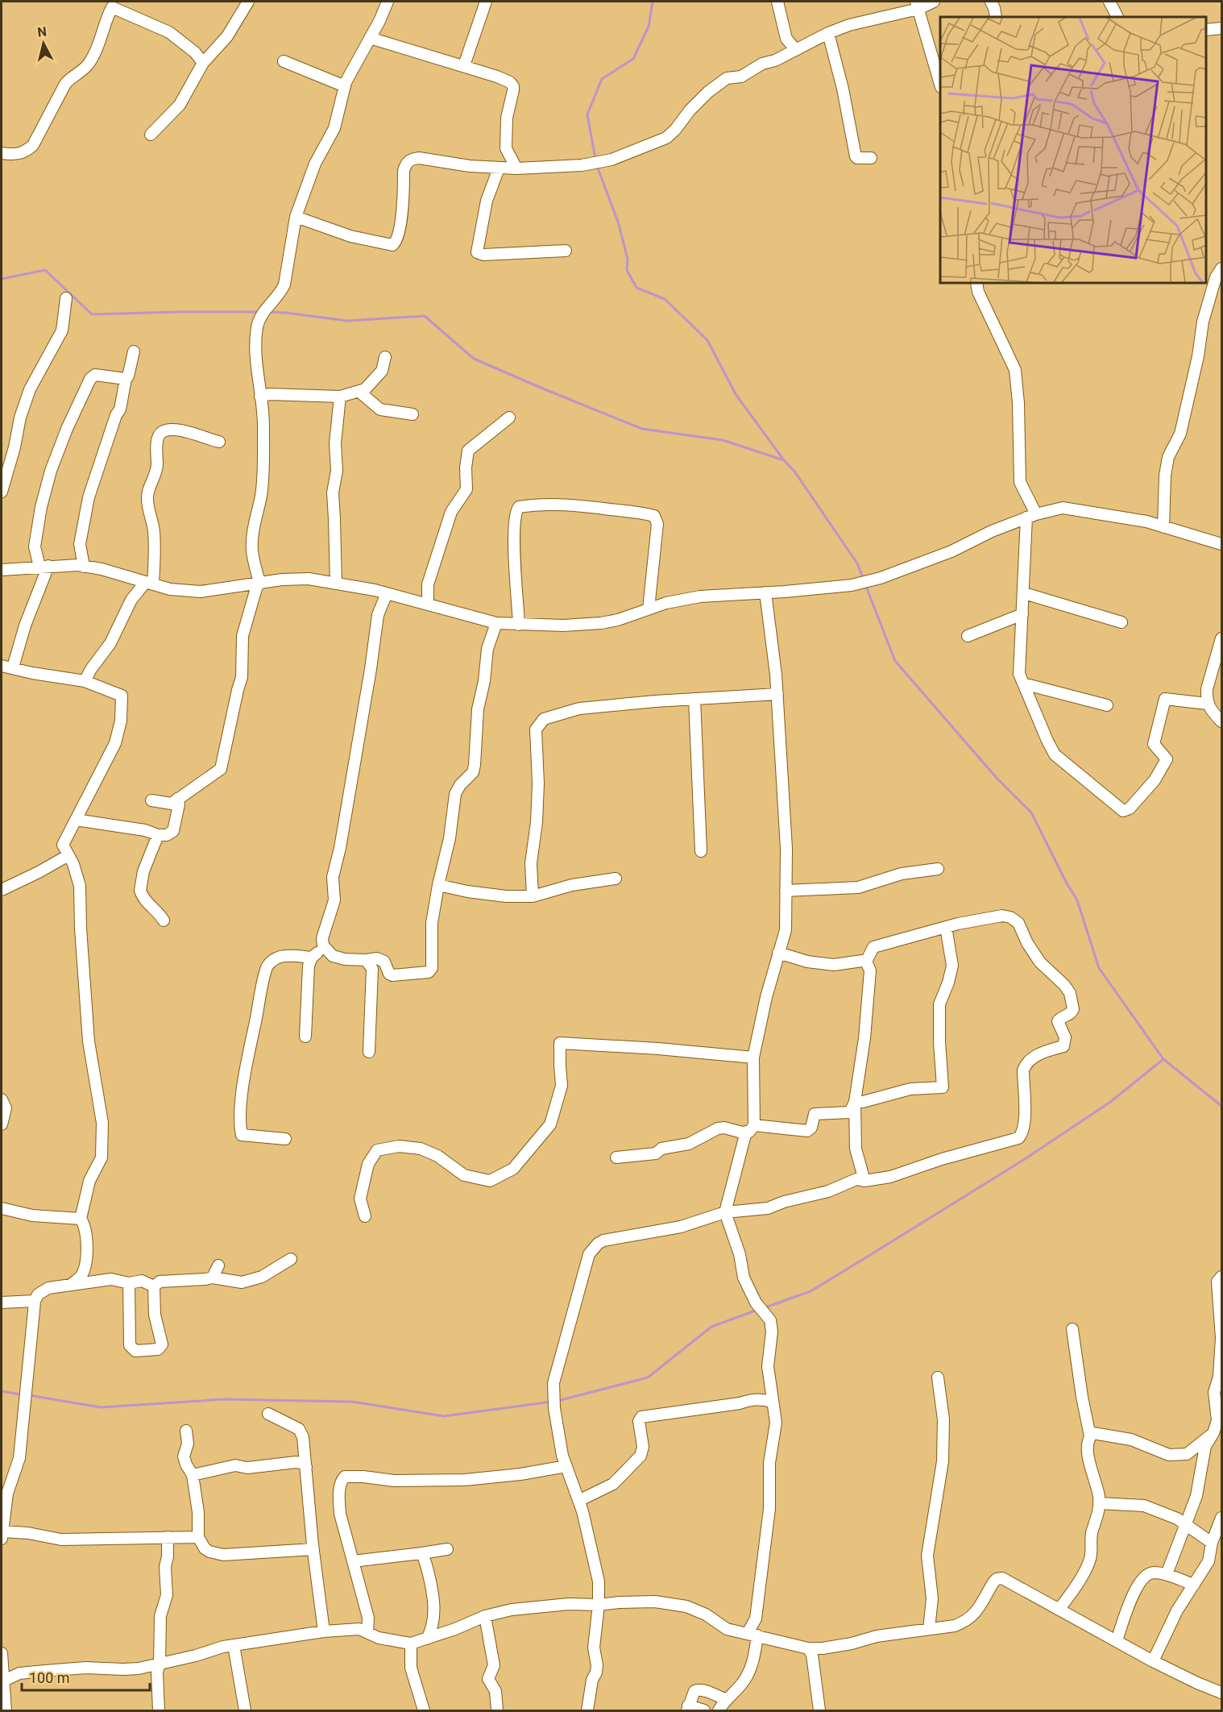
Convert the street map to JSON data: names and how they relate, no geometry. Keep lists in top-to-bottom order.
{
  "scale_bar": "100 m",
  "north": "top"
}
